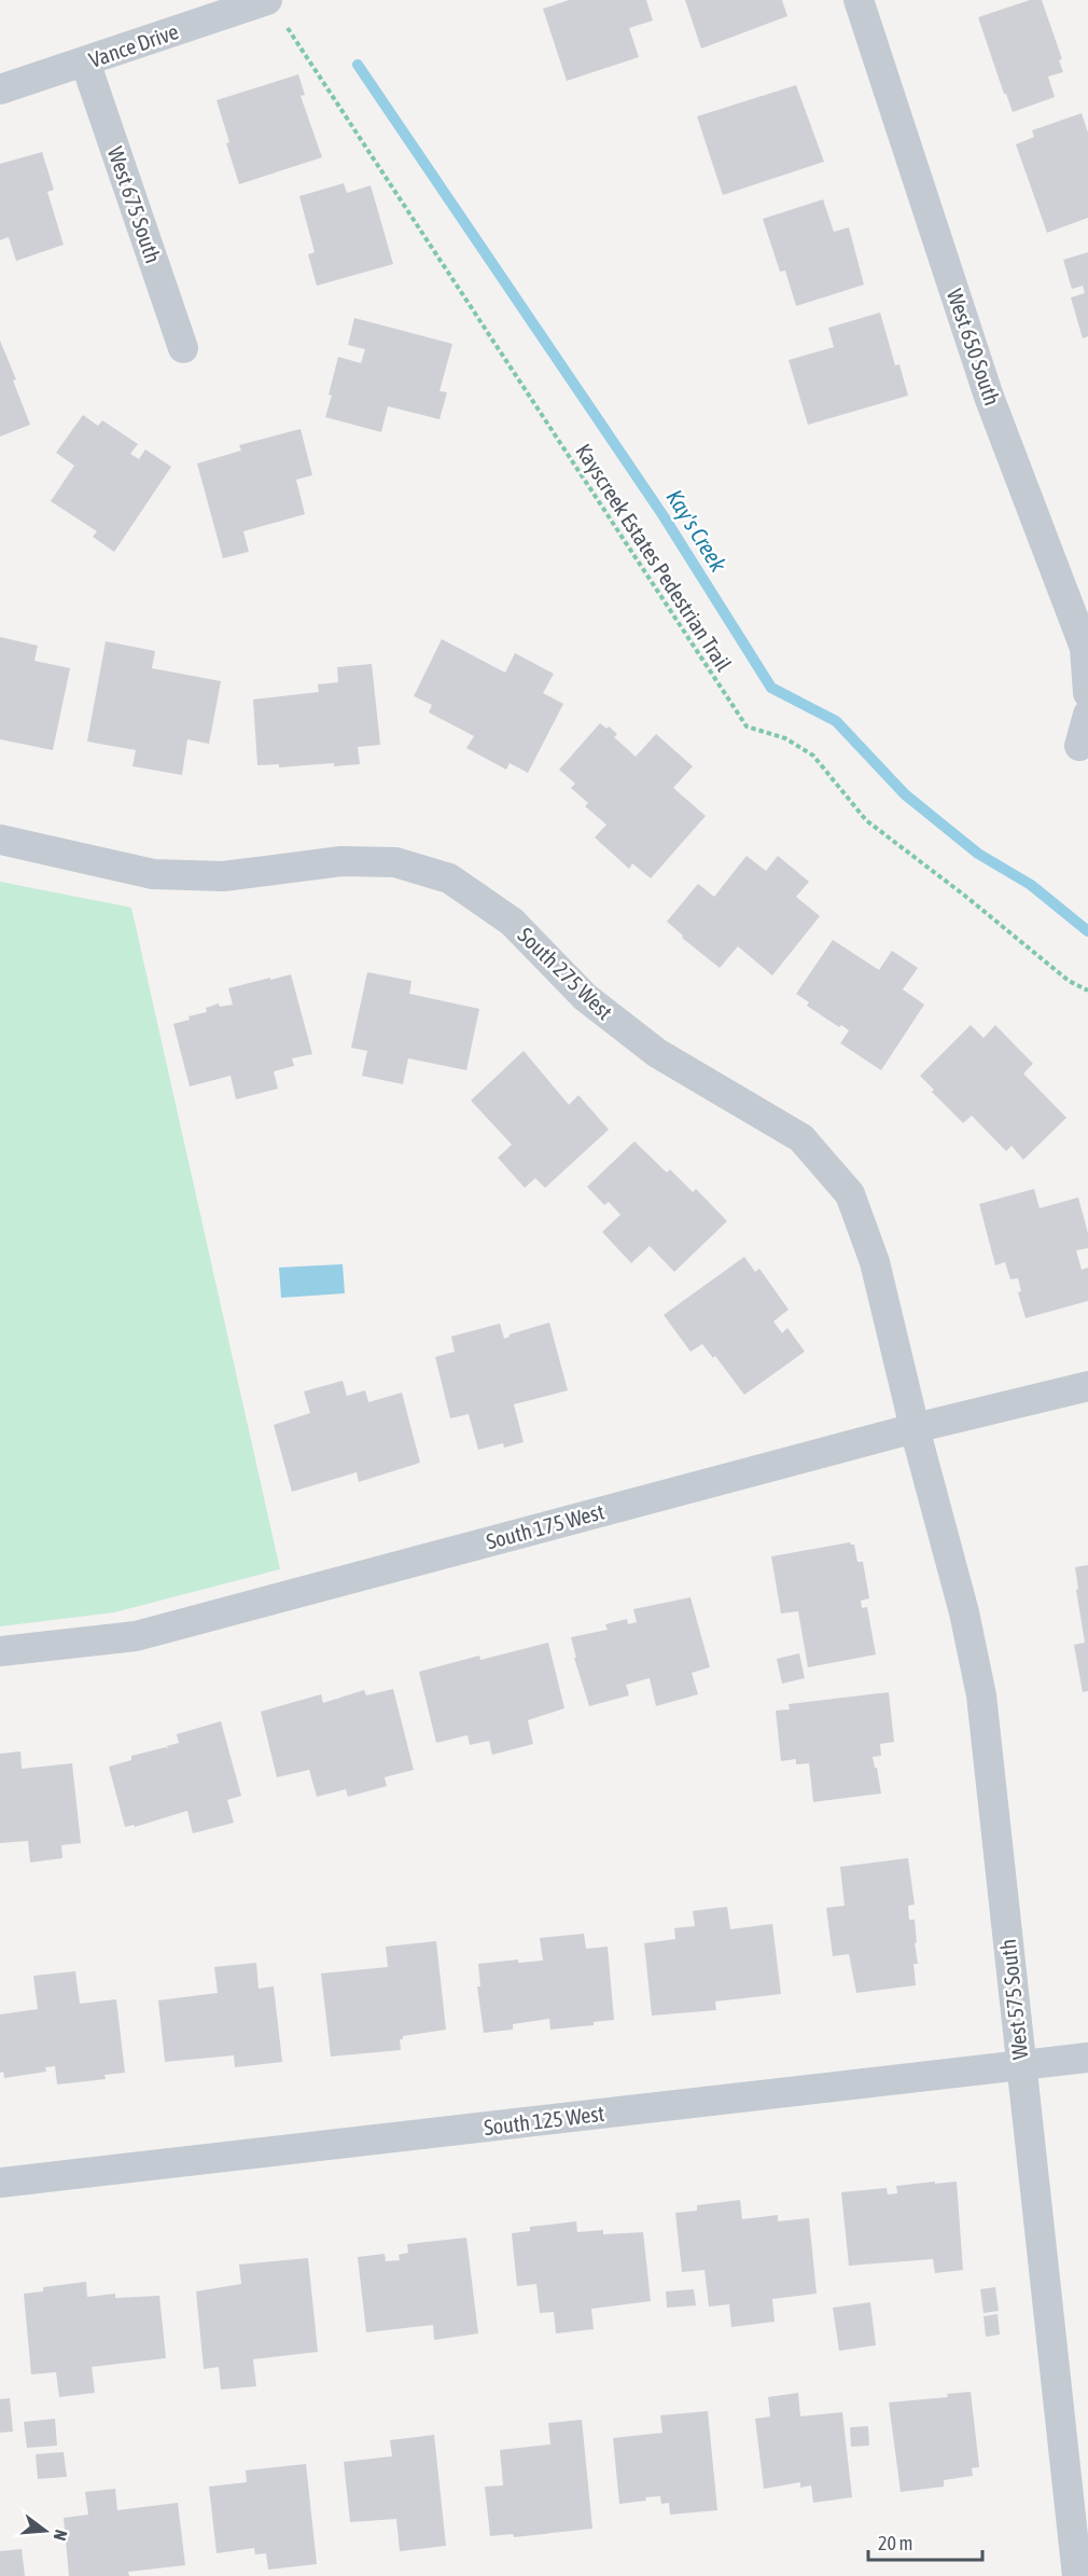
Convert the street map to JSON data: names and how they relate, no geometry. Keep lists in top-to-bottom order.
{
  "streets": {
    "street": [
      "Vance Drive",
      "West 675 South",
      "West 650 South",
      "South 275 West",
      "South 175 West",
      "West 575 South",
      "South 125 West"
    ],
    "path": ["Kayscreek Estates Pedestrian Trail"]
  },
  "crossings": [
    ["Vance Drive", "West 675 South"],
    ["South 275 West", "South 175 West"],
    ["South 275 West", "West 575 South"],
    ["South 175 West", "West 575 South"],
    ["West 575 South", "South 125 West"]
  ],
  "water": ["Kay's Creek"],
  "scale_bar": "20 m",
  "north": "right"
}
